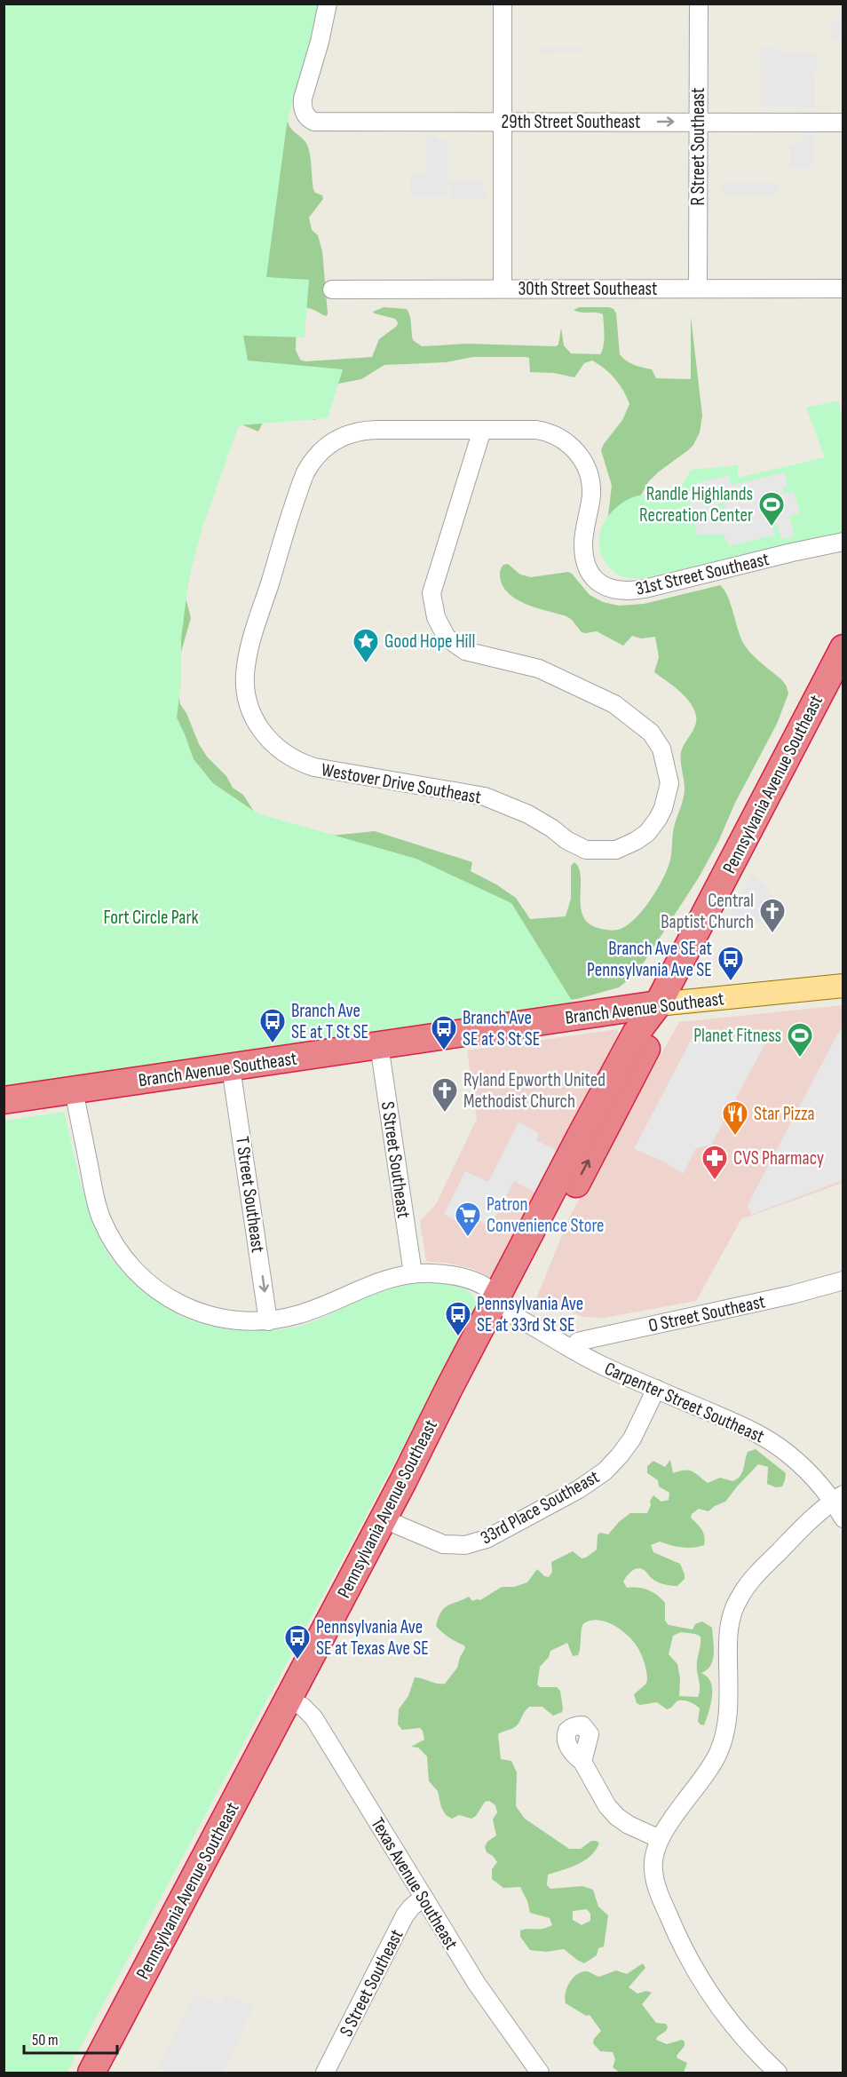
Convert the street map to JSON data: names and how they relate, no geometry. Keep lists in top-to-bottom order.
{
  "streets": {
    "highway": ["Pennsylvania Avenue Southeast", "Branch Avenue Southeast"],
    "street": [
      "29th Street Southeast",
      "R Street Southeast",
      "30th Street Southeast",
      "31st Street Southeast",
      "Westover Drive Southeast",
      "S Street Southeast",
      "T Street Southeast",
      "O Street Southeast",
      "Carpenter Street Southeast",
      "33rd Place Southeast",
      "Texas Avenue Southeast"
    ]
  },
  "crossings": [
    ["29th Street Southeast", "R Street Southeast"],
    ["R Street Southeast", "30th Street Southeast"],
    ["31st Street Southeast", "Westover Drive Southeast"],
    ["Pennsylvania Avenue Southeast", "Branch Avenue Southeast"],
    ["Pennsylvania Avenue Southeast", "Carpenter Street Southeast"],
    ["Pennsylvania Avenue Southeast", "33rd Place Southeast"],
    ["Pennsylvania Avenue Southeast", "Texas Avenue Southeast"],
    ["Branch Avenue Southeast", "S Street Southeast"],
    ["Branch Avenue Southeast", "T Street Southeast"],
    ["Branch Avenue Southeast", "Carpenter Street Southeast"],
    ["S Street Southeast", "Carpenter Street Southeast"],
    ["S Street Southeast", "Texas Avenue Southeast"],
    ["T Street Southeast", "Carpenter Street Southeast"],
    ["O Street Southeast", "Carpenter Street Southeast"],
    ["Carpenter Street Southeast", "33rd Place Southeast"]
  ],
  "one_way": ["T Street Southeast"],
  "parks": ["Fort Circle Park"],
  "places": {
    "sports": ["Randle Highlands Recreation Center", "Planet Fitness"],
    "place": ["Good Hope Hill"],
    "church": ["Central Baptist Church", "Ryland Epworth United Methodist Church"],
    "bus stop": [
      "Branch Ave SE at Pennsylvania Ave SE",
      "Branch Ave SE at T St SE",
      "Branch Ave SE at S St SE",
      "Pennsylvania Ave SE at 33rd St SE",
      "Pennsylvania Ave SE at Texas Ave SE"
    ],
    "restaurant": ["Star Pizza"],
    "pharmacy": ["CVS Pharmacy"],
    "supermarket": ["Patron Convenience Store"]
  },
  "scale_bar": "50 m"
}
